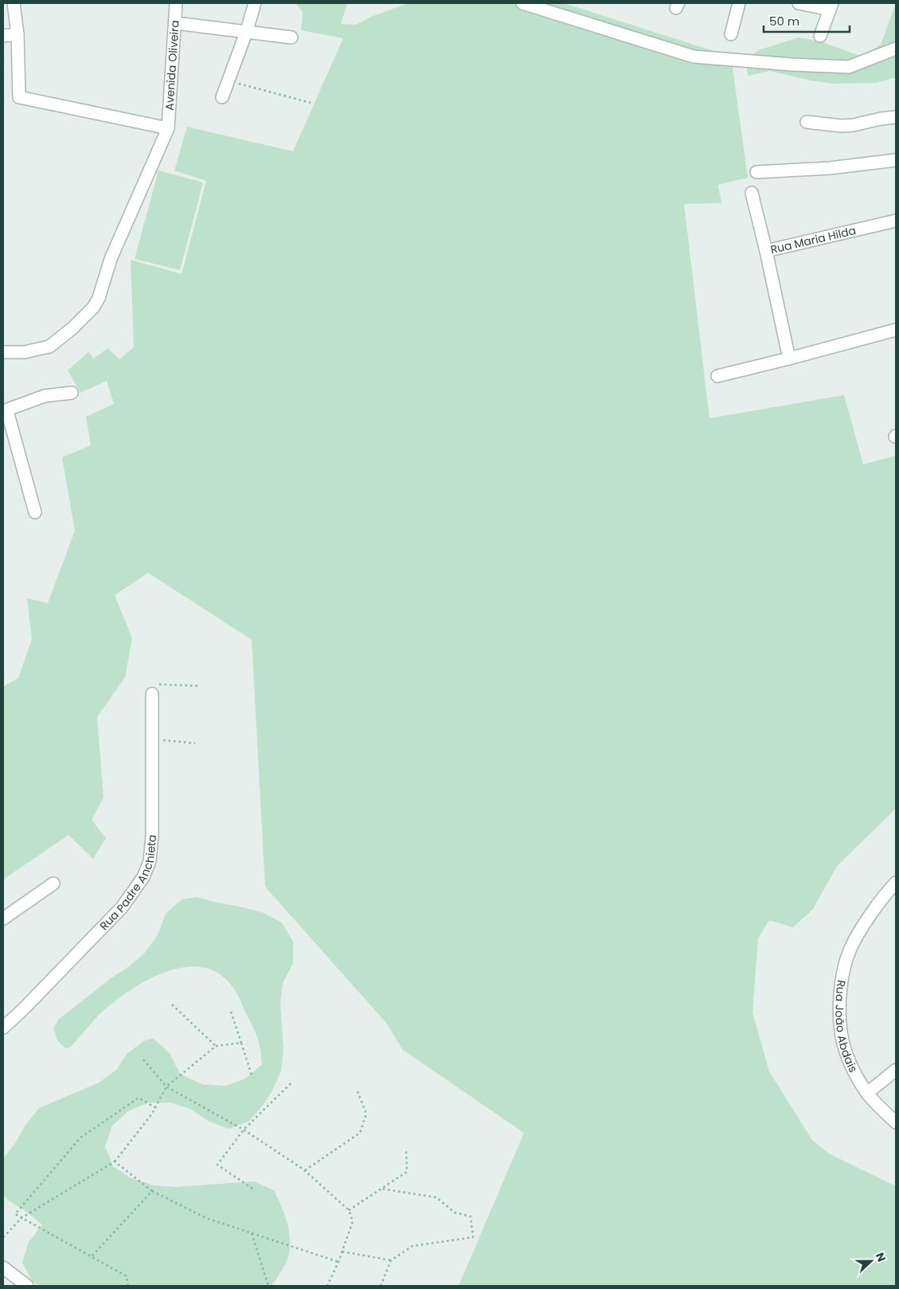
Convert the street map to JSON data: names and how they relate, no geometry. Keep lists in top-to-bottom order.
{
  "streets": {
    "street": [
      "Avenida Oliveira",
      "Rua Maria Hilda",
      "Rua Padre Anchieta",
      "Rua João Abdais"
    ]
  },
  "scale_bar": "50 m",
  "north": "right"
}
